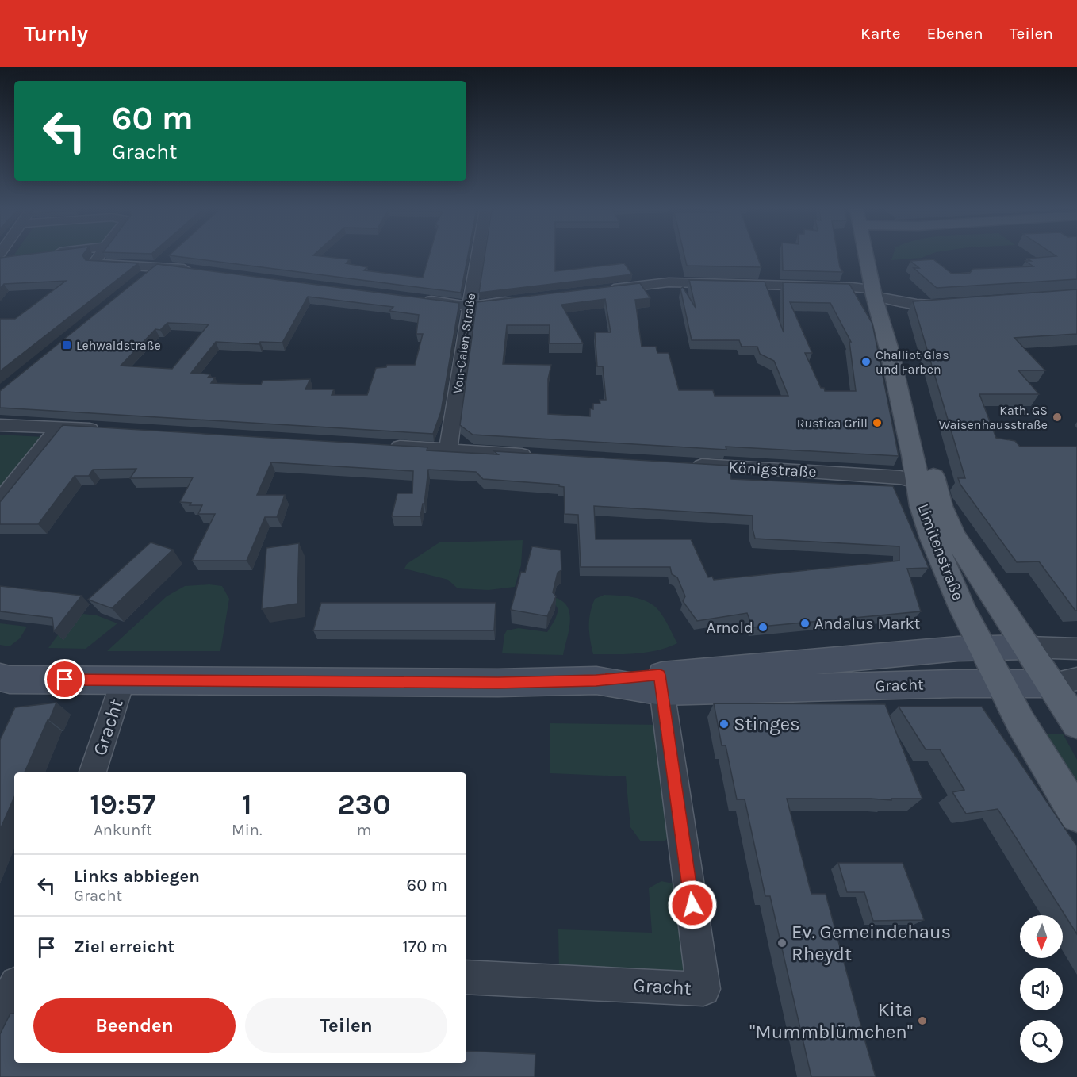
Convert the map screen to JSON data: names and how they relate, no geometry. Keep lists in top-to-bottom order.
{
  "streets": {
    "main road": ["Limitenstraße", "Gracht"],
    "street": ["Von-Galen-Straße", "Königstraße"]
  },
  "crossings": [
    ["Königstraße", "Limitenstraße"],
    ["Limitenstraße", "Gracht"]
  ],
  "places": {
    "transit": ["Lehwaldstraße"],
    "other": [
      "Challiot Glas und Farben",
      "Kath. GS Waisenhausstraße",
      "Rustica Grill",
      "Andalus Markt",
      "Arnold",
      "Stinges",
      "Ev. Gemeindehaus Rheydt",
      "Kita \"Mummblümchen\""
    ]
  },
  "north": "bottom",
  "page": {
    "header": "Turnly",
    "nav": ["Karte", "Ebenen", "Teilen"],
    "turn": ["60 m", "Gracht"],
    "eta": [
      "19:57",
      "Ankunft",
      "1",
      "Min.",
      "230",
      "m"
    ],
    "list": [
      {
        "name": "Links abbiegen",
        "note": "Gracht",
        "value": "60 m"
      },
      {
        "name": "Ziel erreicht",
        "value": "170 m"
      }
    ],
    "buttons": ["Beenden", "Teilen"]
  }
}
